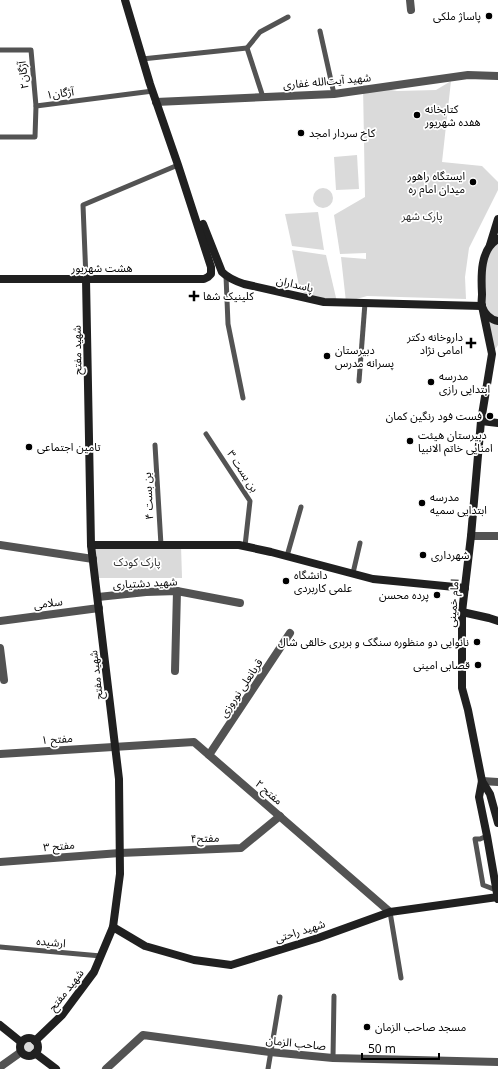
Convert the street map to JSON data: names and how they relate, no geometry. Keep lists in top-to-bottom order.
{
  "streets": {
    "street": [
      "شهید آیت‌الله غفاری",
      "هشت شهریور",
      "پاسداران",
      "شهید مفتح",
      "شهید دشتیاری",
      "سلامی",
      "امام خمینی",
      "قربانعلی نوروزی",
      "مفتح ۱",
      "مفتح ۲",
      "مفتح۴",
      "مفتح ۳",
      "شهید راحتی",
      "صاحب الزمان"
    ],
    "lane": [
      "۲آژگان",
      "۱آژگان",
      "بن بست ۳",
      "بن بست ۴",
      "ارشیده"
    ]
  },
  "crossings": [
    ["۲آژگان", "۱آژگان"],
    ["هشت شهریور", "شهید مفتح"],
    ["پاسداران", "امام خمینی"],
    ["شهید مفتح", "شهید دشتیاری"],
    ["شهید مفتح", "سلامی"],
    ["شهید مفتح", "مفتح ۱"],
    ["شهید مفتح", "مفتح ۲"],
    ["شهید مفتح", "مفتح۴"],
    ["شهید مفتح", "مفتح ۳"],
    ["شهید مفتح", "شهید راحتی"],
    ["شهید مفتح", "ارشیده"],
    ["امام خمینی", "شهید راحتی"],
    ["قربانعلی نوروزی", "مفتح ۲"],
    ["مفتح ۱", "مفتح ۲"],
    ["مفتح ۲", "مفتح۴"],
    ["مفتح ۲", "شهید راحتی"],
    ["مفتح۴", "مفتح ۳"]
  ],
  "parks": ["پارک شهر", "پارک کودک"],
  "places": {
    "other": [
      "پاساژ ملکی",
      "کتابخانه هفده شهریور",
      "کاخ سردار امجد",
      "ایستگاه راهور میدان امام ره",
      "دبیرستان پسرانه مدرس",
      "مدرسه ابتدایی رازی",
      "فست فود رنگین کمان",
      "دبیرستان هیئت امنایی خاتم الانبیا",
      "تامین اجتماعی",
      "مدرسه ابتدایی سمیه",
      "شهرداری",
      "دانشگاه علمی کاربردی",
      "پرده محسن",
      "نانوایی دو منظوره سنگک و بربری خالقی شال",
      "قصابی امینی",
      "مسجد صاحب الزمان"
    ],
    "health": ["کلینیک شفا", "داروخانه دکتر امامی نژاد"]
  },
  "scale_bar": "50 m"
}
